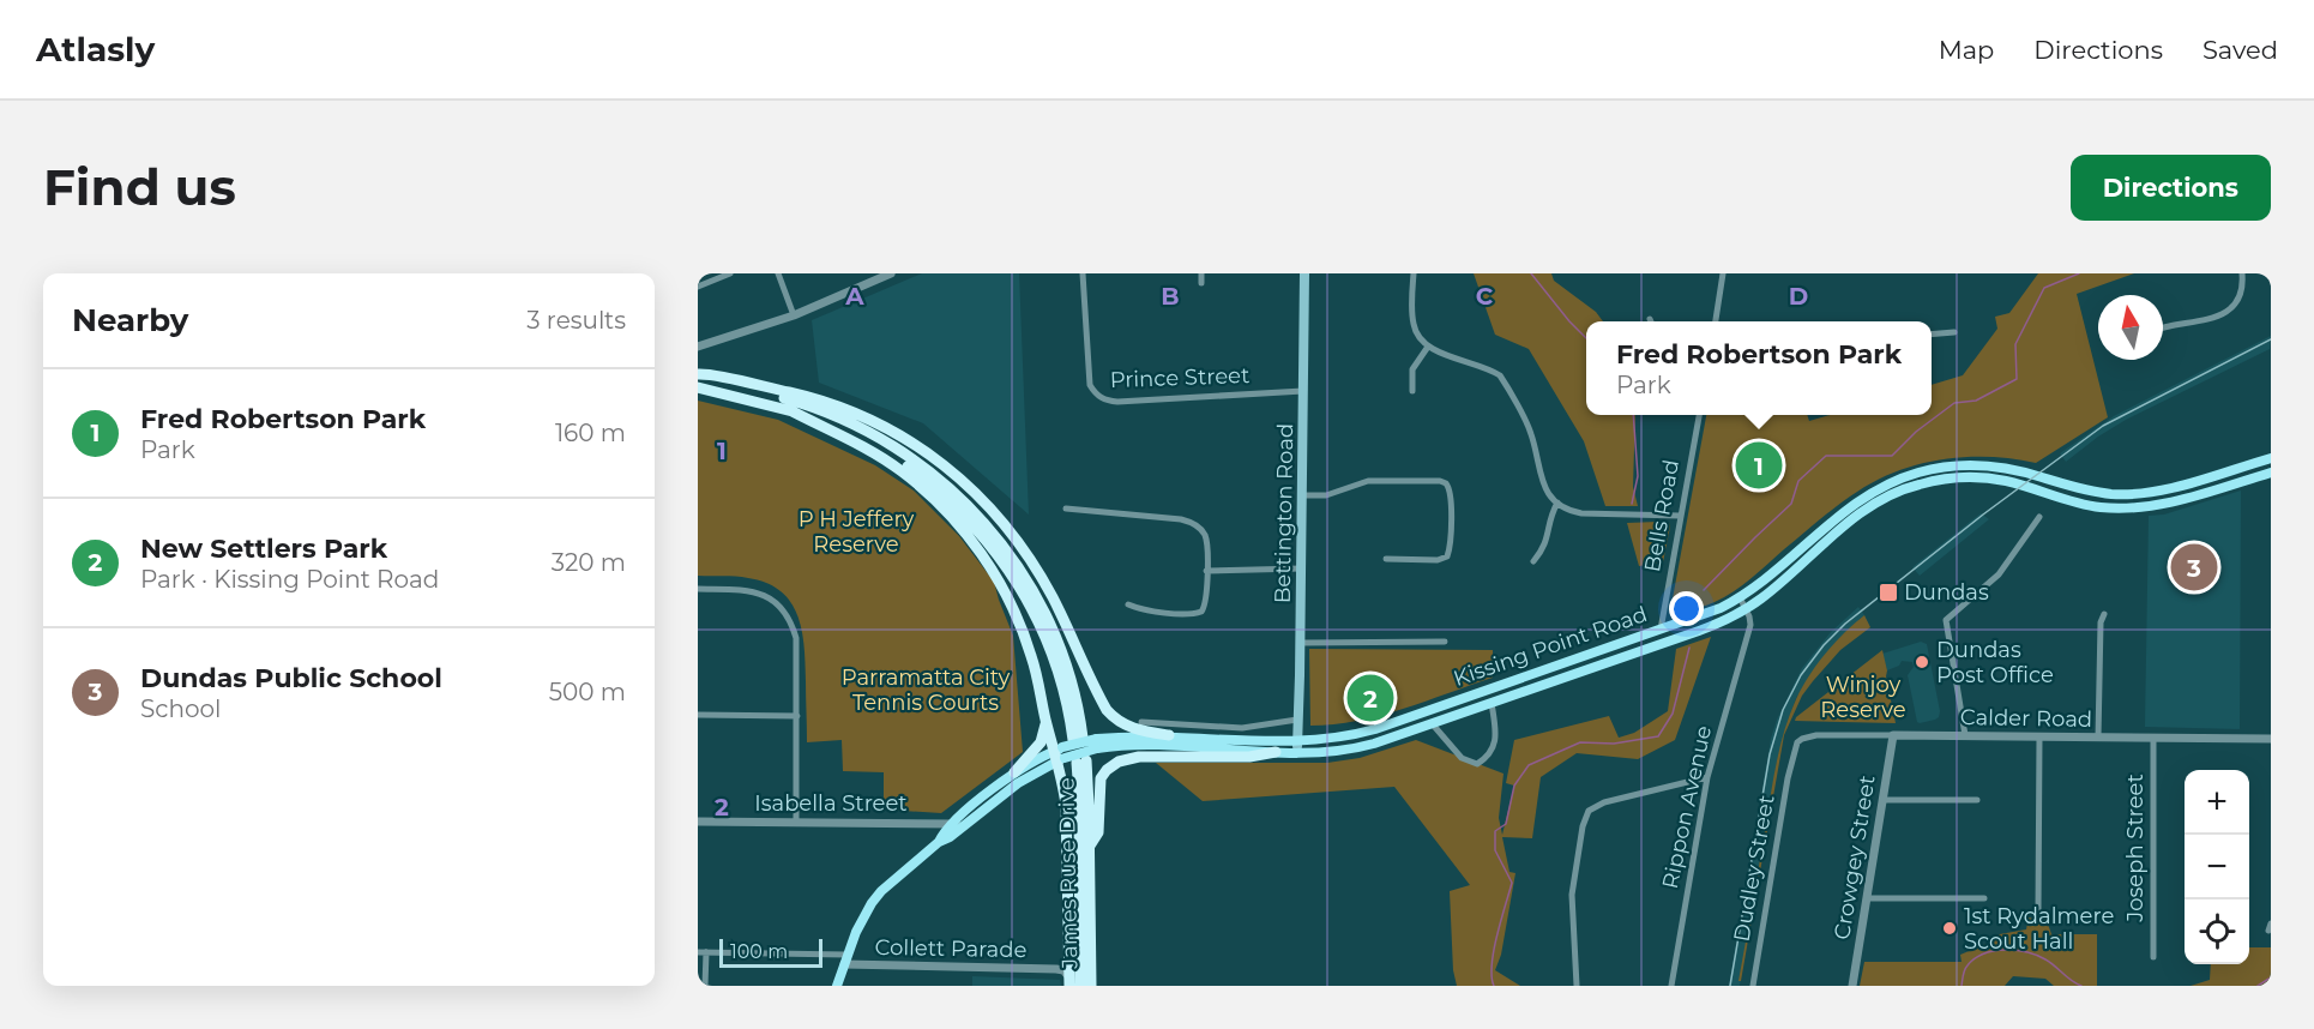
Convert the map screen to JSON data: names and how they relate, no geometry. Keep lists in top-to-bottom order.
{
  "streets": {
    "highway": ["James Ruse Drive"],
    "main road": ["Bettington Road", "Kissing Point Road"],
    "street": [
      "Prince Street",
      "Bells Road",
      "Calder Road",
      "Isabella Street",
      "Rippon Avenue",
      "Joseph Street",
      "Crowgey Street",
      "Dudley Street",
      "Collett Parade"
    ]
  },
  "crossings": [
    ["Prince Street", "Bettington Road"],
    ["Bettington Road", "Kissing Point Road"],
    ["Bells Road", "Kissing Point Road"],
    ["Kissing Point Road", "Rippon Avenue"],
    ["Calder Road", "Joseph Street"],
    ["Calder Road", "Crowgey Street"],
    ["Calder Road", "Dudley Street"]
  ],
  "parks": ["P H Jeffery Reserve", "Parramatta City Tennis Courts", "Winjoy Reserve"],
  "places": {
    "transit": ["Dundas"],
    "other": ["Dundas Post Office", "1st Rydalmere Scout Hall"]
  },
  "scale_bar": "100 m",
  "north": "top",
  "page": {
    "header": "Atlasly",
    "nav": ["Map", "Directions", "Saved"],
    "buttons": "Directions",
    "title": "Find us",
    "heading": ["Nearby", "3 results"],
    "popup": ["Fred Robertson Park", "Park"],
    "list": [
      {
        "mark": "1",
        "name": "Fred Robertson Park",
        "note": "Park",
        "value": "160 m"
      },
      {
        "mark": "2",
        "name": "New Settlers Park",
        "note": "Park · Kissing Point Road",
        "value": "320 m"
      },
      {
        "mark": "3",
        "name": "Dundas Public School",
        "note": "School",
        "value": "500 m"
      }
    ],
    "pins": ["1", "3", "2"],
    "map_buttons": ["+", "−"],
    "scale": "100 m"
  },
  "grid": {
    "columns": [
      "A",
      "B",
      "C",
      "D"
    ],
    "rows": ["1", "2"]
  }
}
